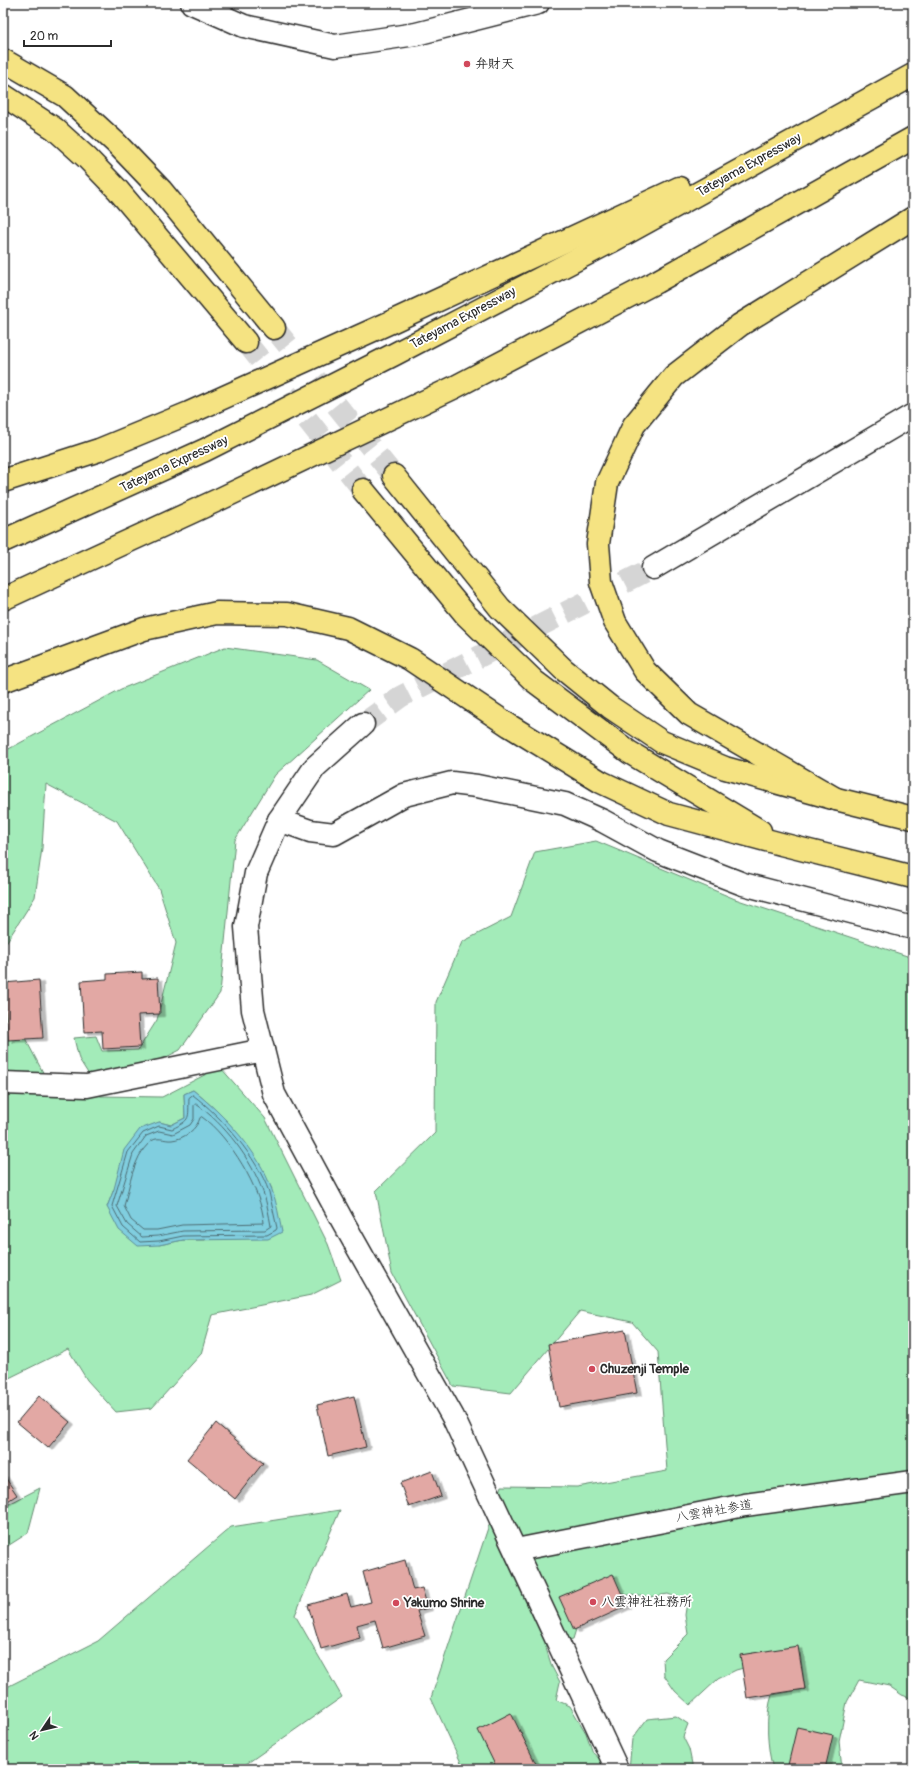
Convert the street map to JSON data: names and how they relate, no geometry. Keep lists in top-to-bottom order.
{
  "streets": {
    "highway": ["Tateyama Expressway"],
    "street": ["八雲神社参道"]
  },
  "places": [
    "弁財天",
    "Chuzenji Temple",
    "八雲神社社務所",
    "Yakumo Shrine"
  ],
  "scale_bar": "20 m",
  "north": "bottom left"
}
